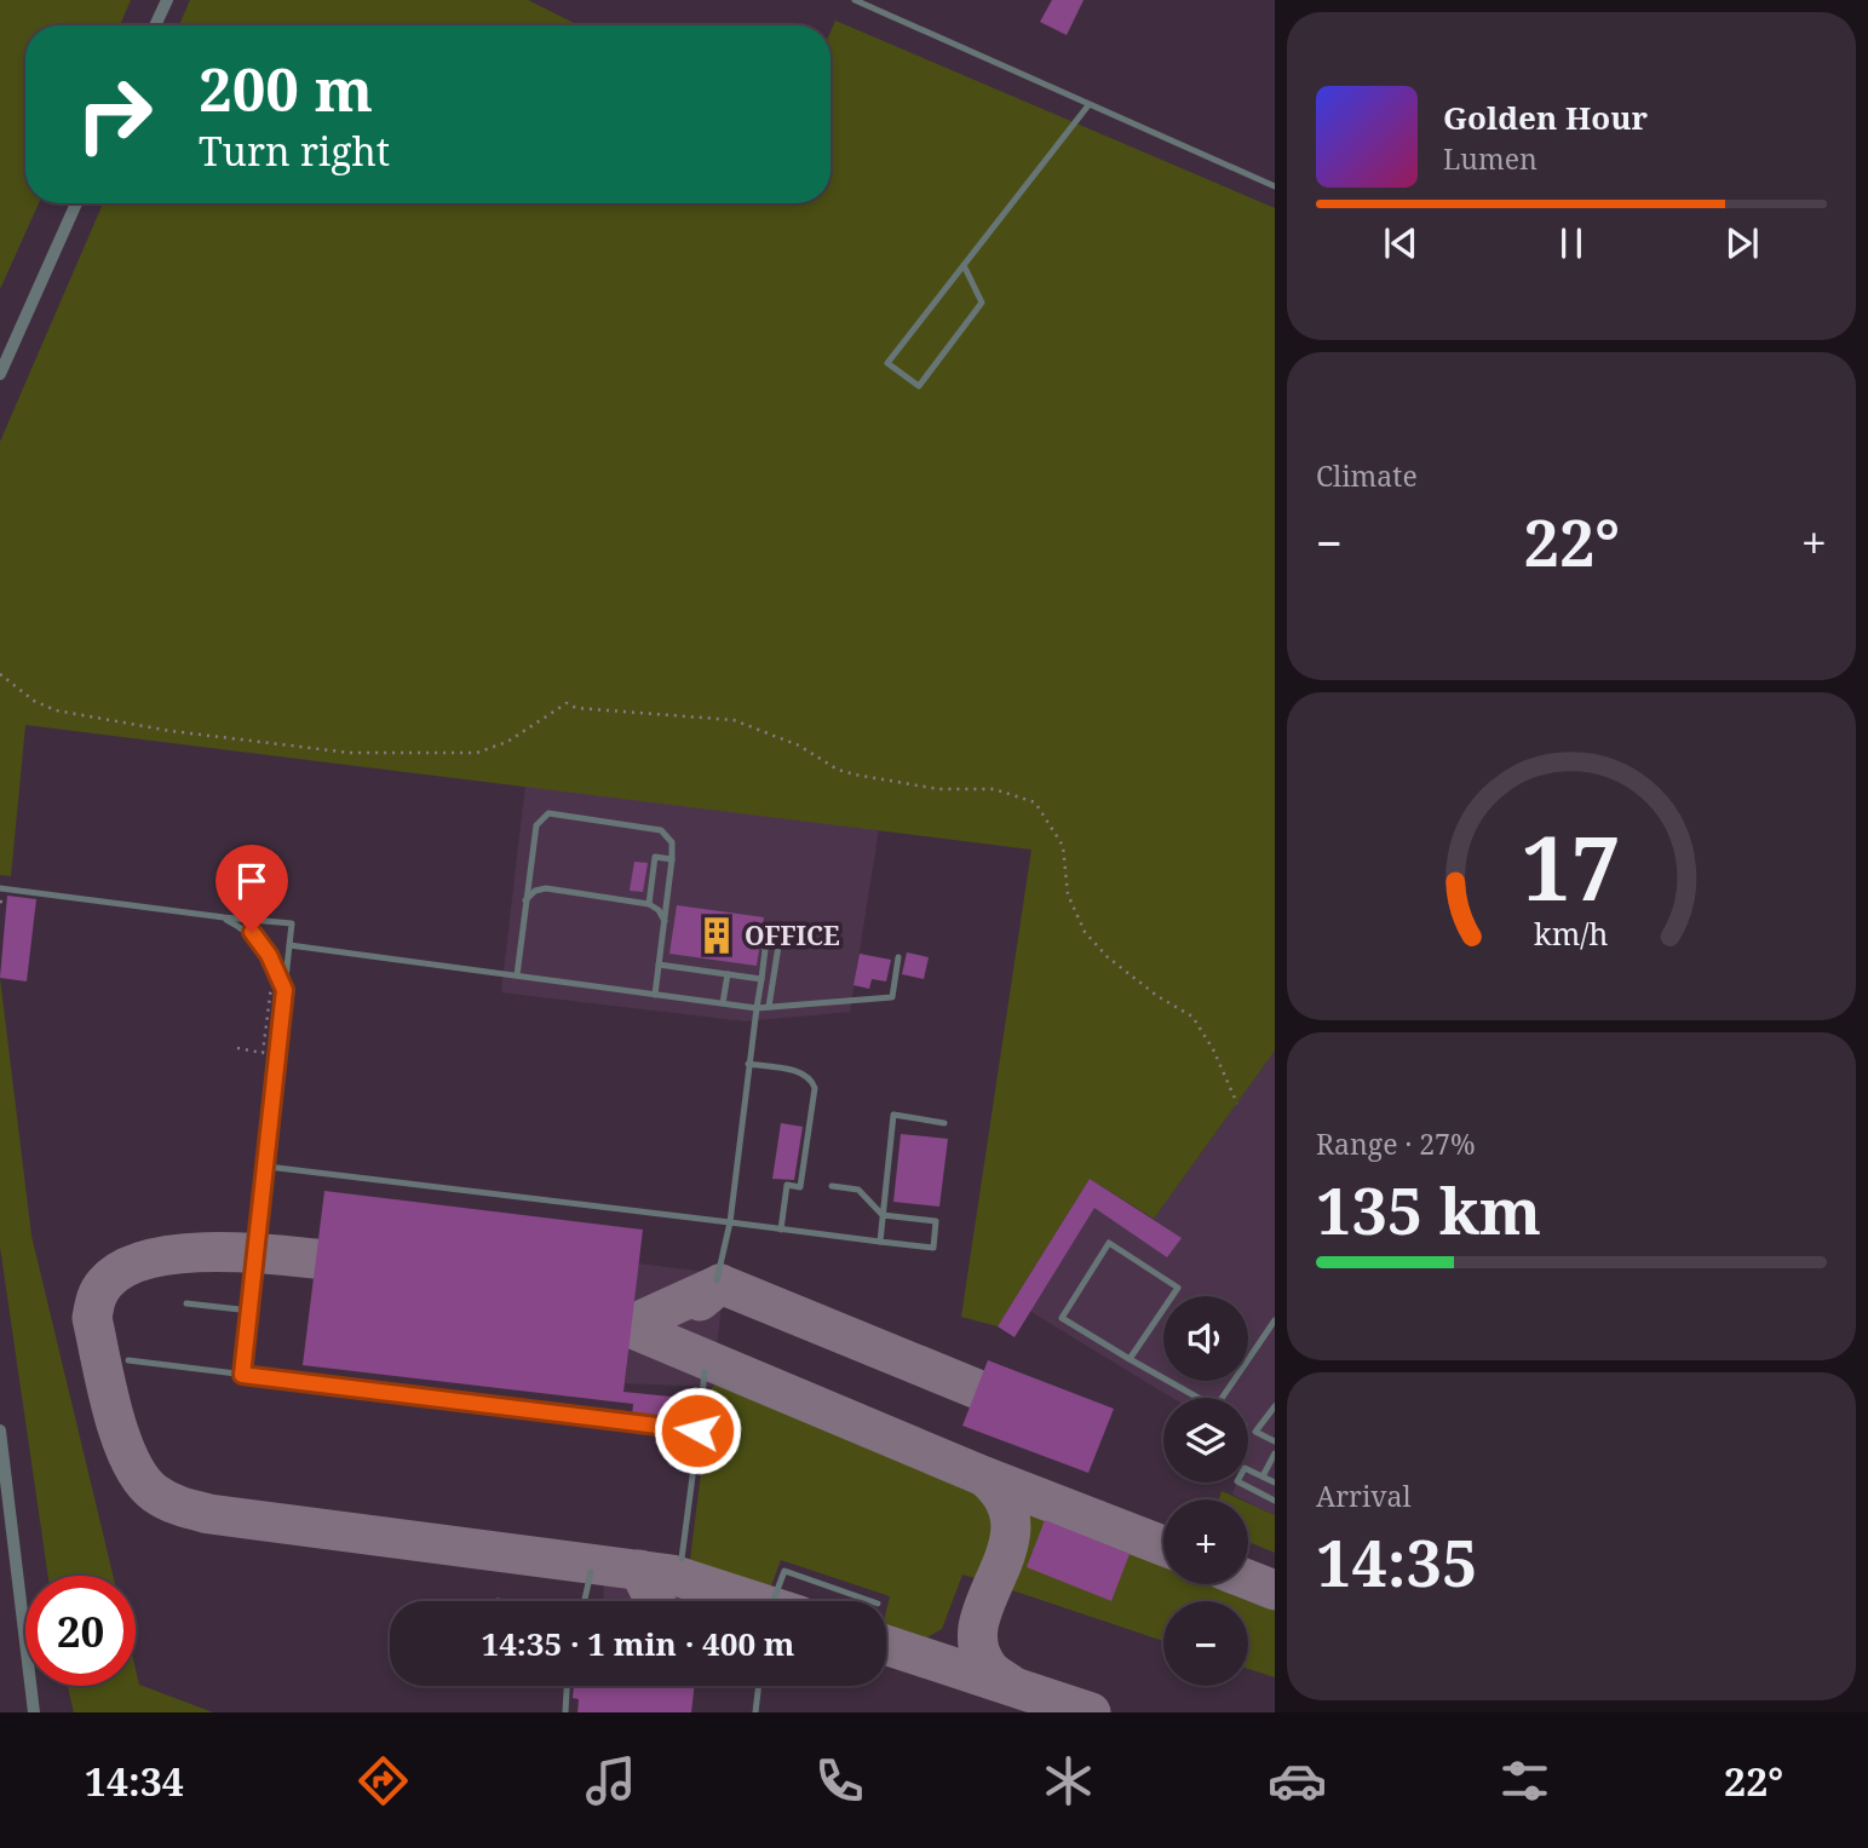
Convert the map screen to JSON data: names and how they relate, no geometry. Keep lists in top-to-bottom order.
{
  "places": {
    "building": ["OFFICE"]
  },
  "page": {
    "turn": ["200 m", "Turn right"],
    "song": ["Golden Hour", "Lumen"],
    "tile": [
      "Climate",
      ["Range · 27%", "135 km"],
      ["Arrival", "14:35"]
    ],
    "heat": ["−", "22°", "+"],
    "map_buttons": ["+", "−"],
    "limit": "20",
    "trip": "14:35 · 1 min · 400 m",
    "tabs": ["14:34", "22°"],
    "gauge": ["17", "km/h"]
  }
}
